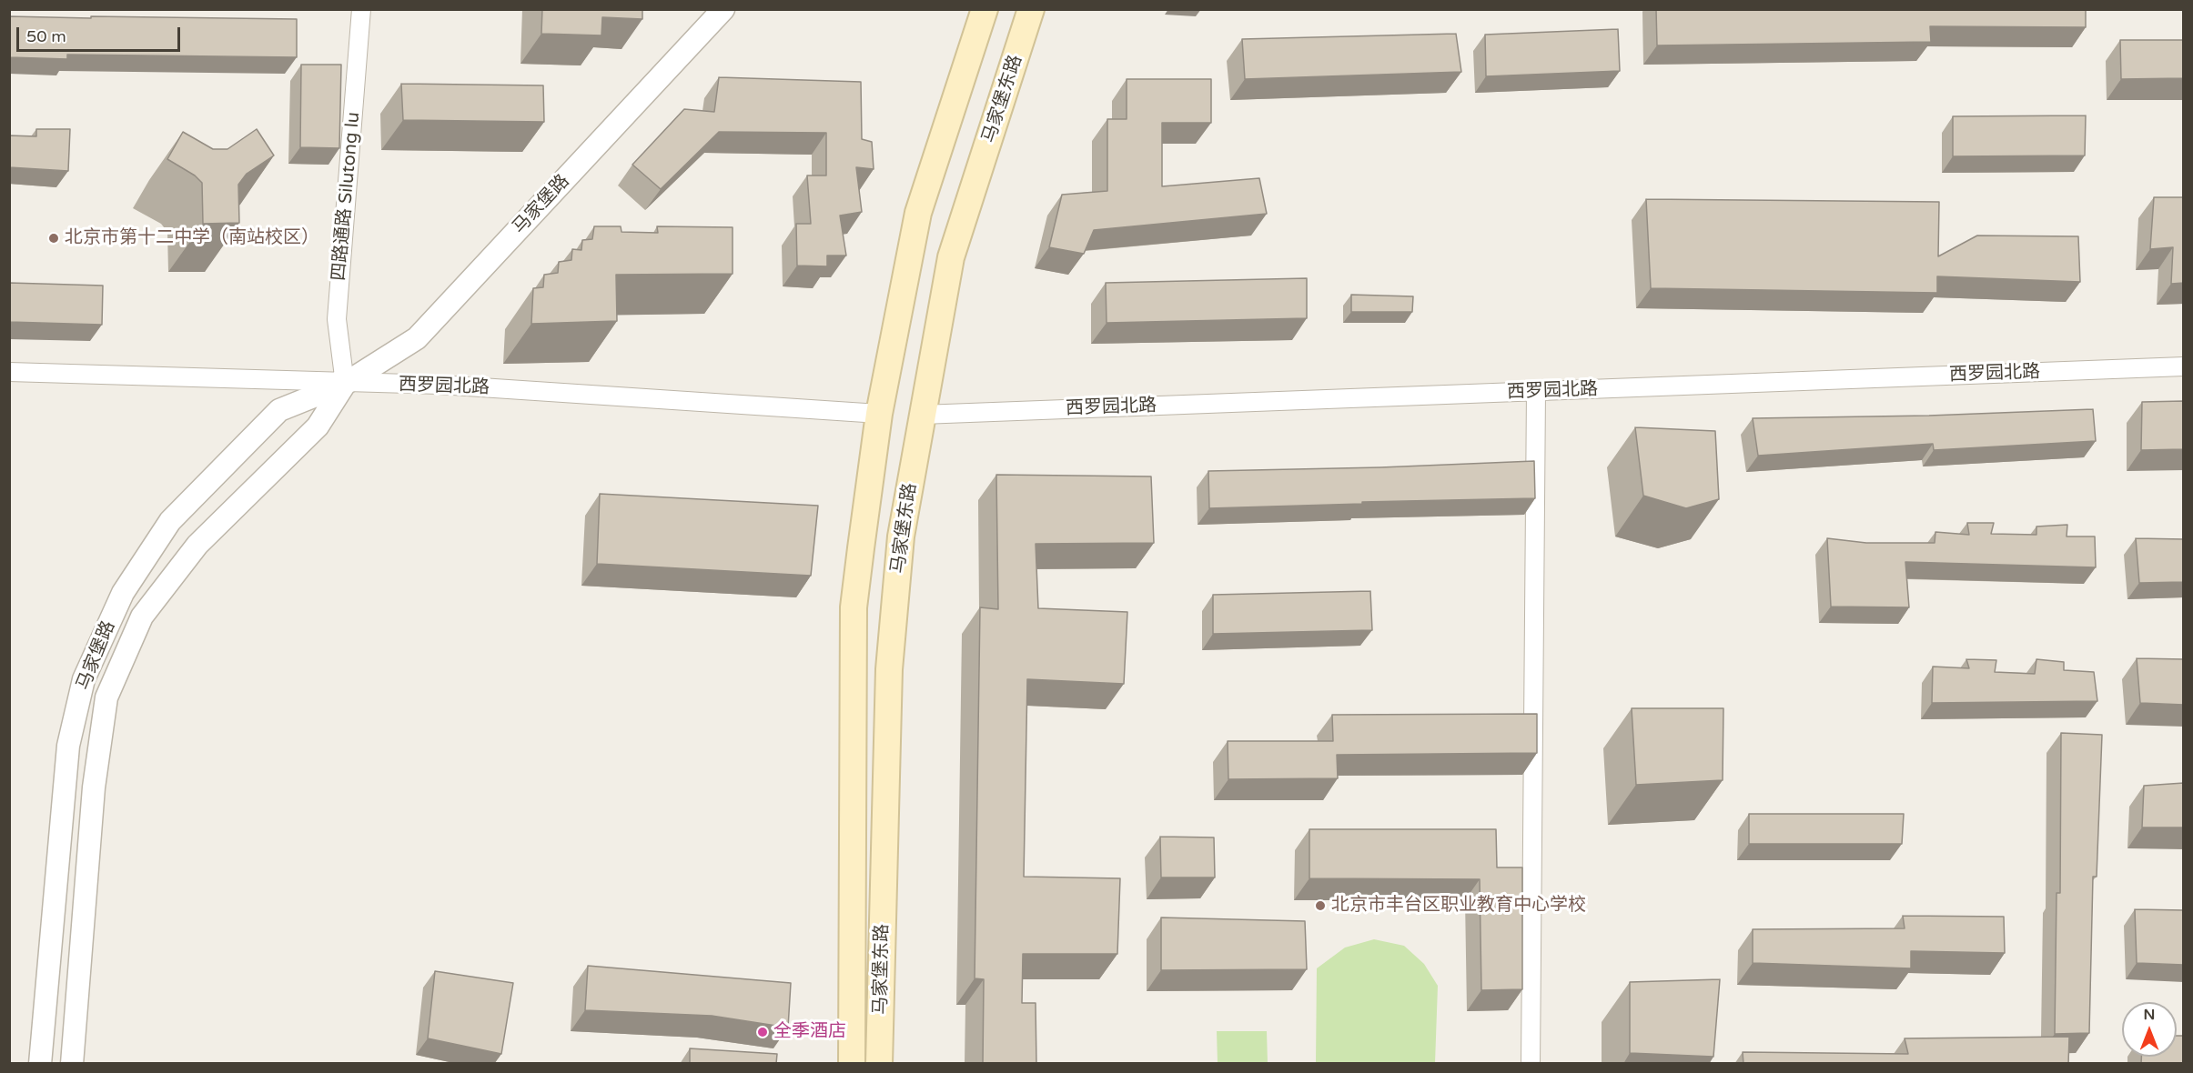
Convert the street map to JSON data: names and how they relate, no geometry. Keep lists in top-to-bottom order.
{
  "streets": {
    "main road": ["马家堡东路"],
    "street": ["四路通路 Silutong lu", "马家堡路", "西罗园北路"]
  },
  "crossings": [
    ["马家堡东路", "西罗园北路"],
    ["四路通路 Silutong lu", "马家堡路"],
    ["四路通路 Silutong lu", "西罗园北路"],
    ["马家堡路", "西罗园北路"]
  ],
  "places": ["北京市第十二中学（南站校区）", "北京市丰台区职业教育中心学校", "全季酒店"],
  "scale_bar": "50 m",
  "north": "top"
}
